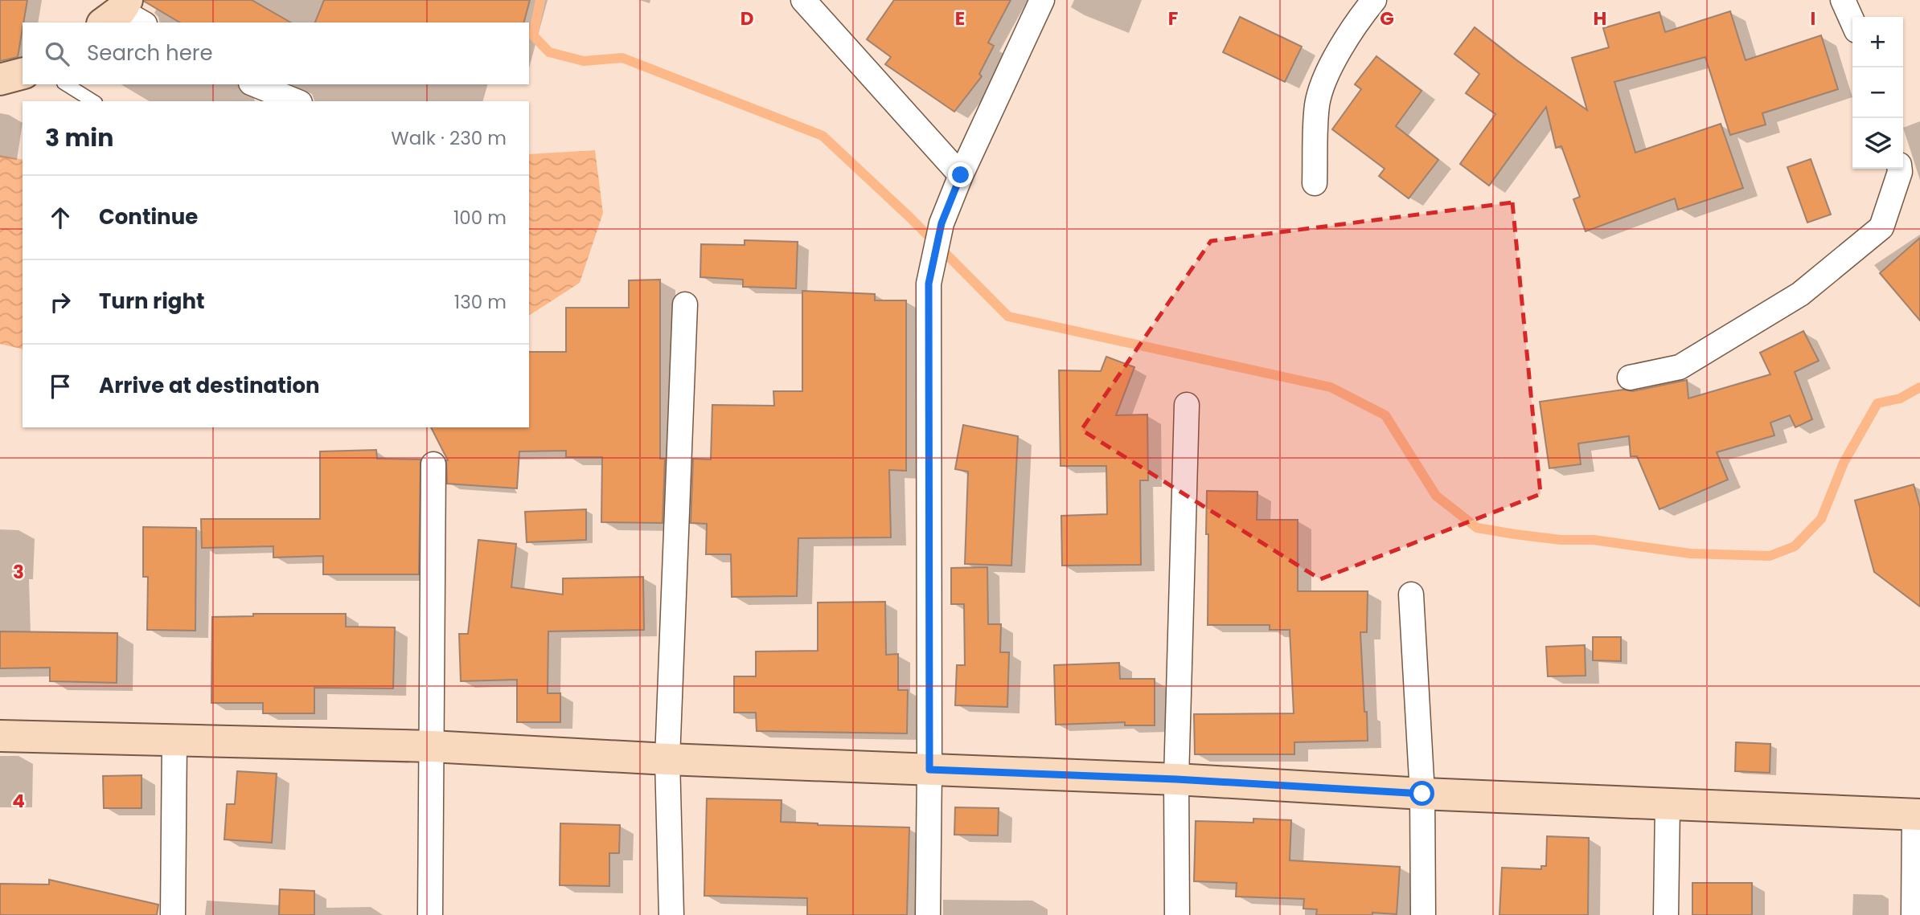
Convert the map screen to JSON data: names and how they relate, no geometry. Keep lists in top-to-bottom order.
{
  "page": {
    "map_buttons": ["+", "−"],
    "search": "Search here",
    "heading": ["3 min", "Walk · 230 m"],
    "list": [
      ["Continue", "100 m"],
      ["Turn right", "130 m"],
      "Arrive at destination"
    ]
  },
  "grid": {
    "columns": [
      "D",
      "E",
      "F",
      "G",
      "H",
      "I"
    ],
    "rows": ["3", "4"]
  }
}
